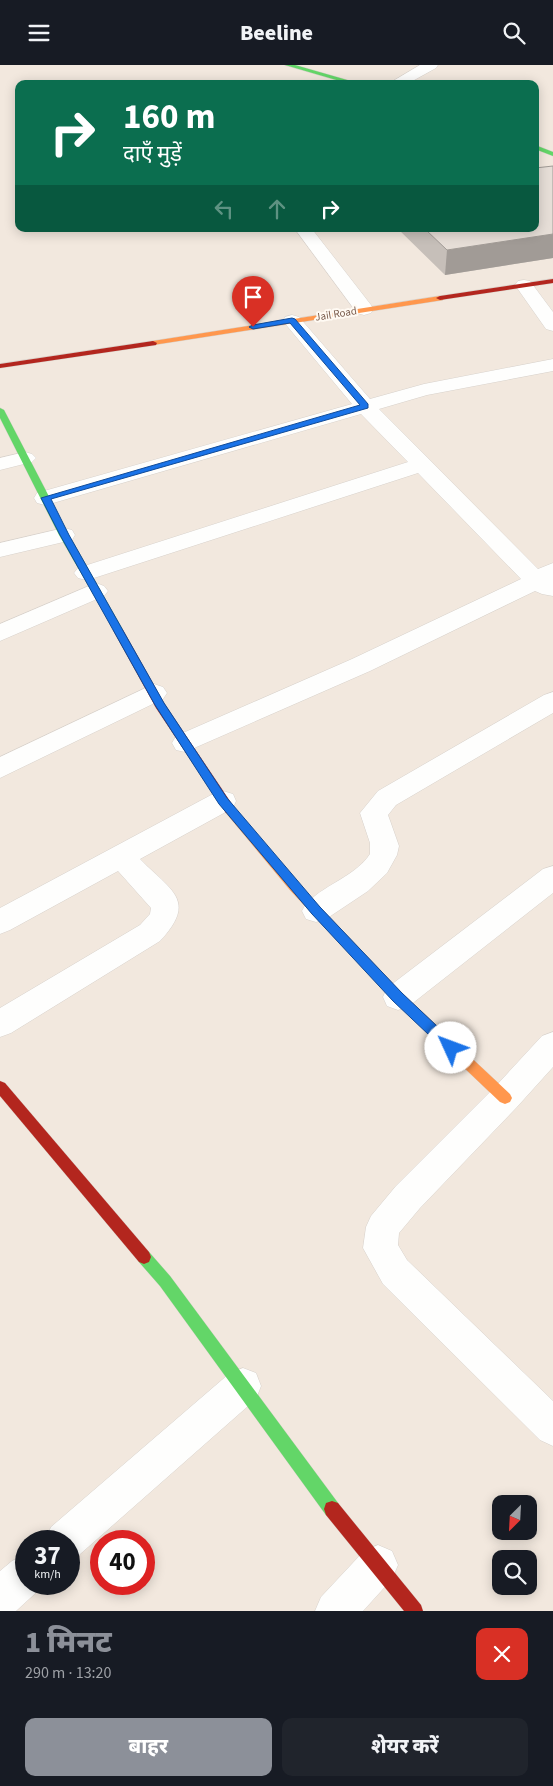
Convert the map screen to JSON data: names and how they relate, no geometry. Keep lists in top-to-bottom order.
{
  "streets": {
    "street": ["Jail Road"]
  },
  "north": "bottom left",
  "page": {
    "header": "Beeline",
    "turn": ["160 m", "दाएँ मुड़ें"],
    "speed": "37 km/h",
    "limit": "40",
    "heading": ["1 मिनट", "290 m · 13:20"],
    "buttons": ["बाहर", "शेयर करें"]
  }
}
